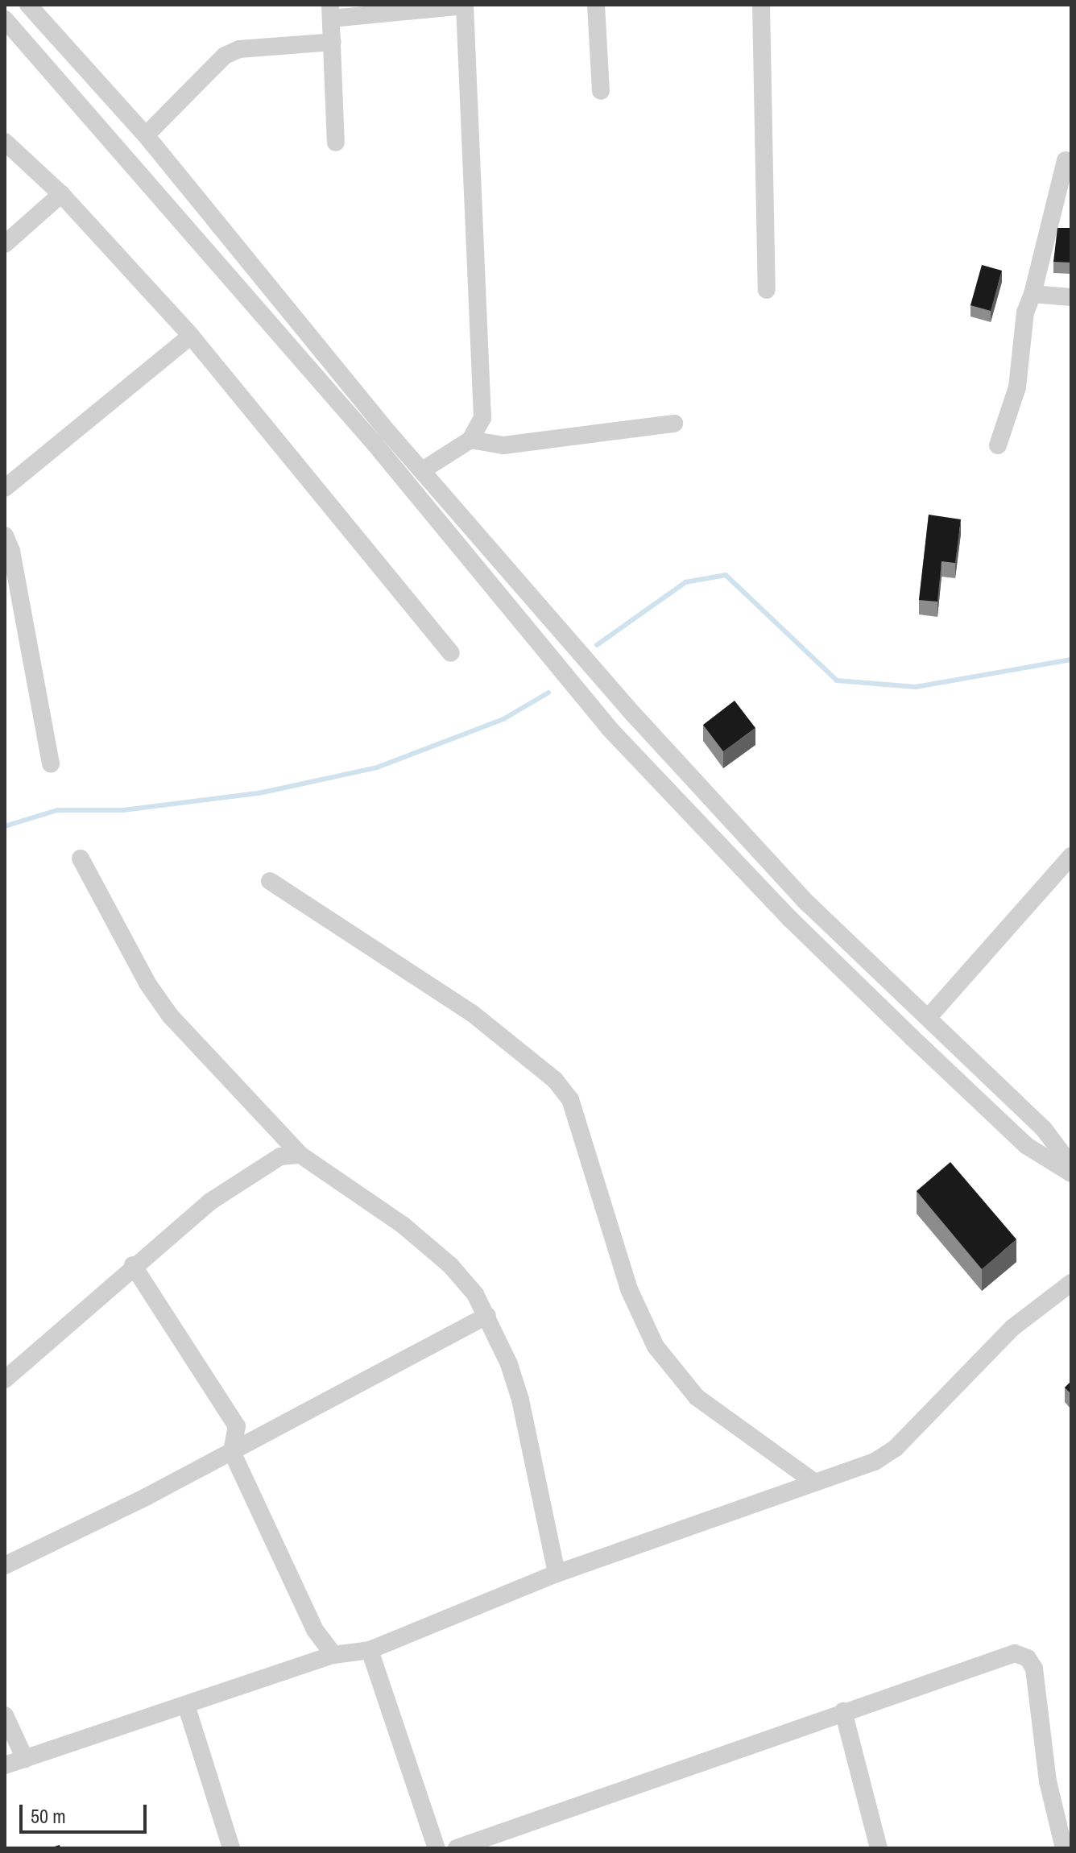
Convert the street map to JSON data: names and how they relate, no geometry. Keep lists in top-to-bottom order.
{
  "scale_bar": "50 m"
}
